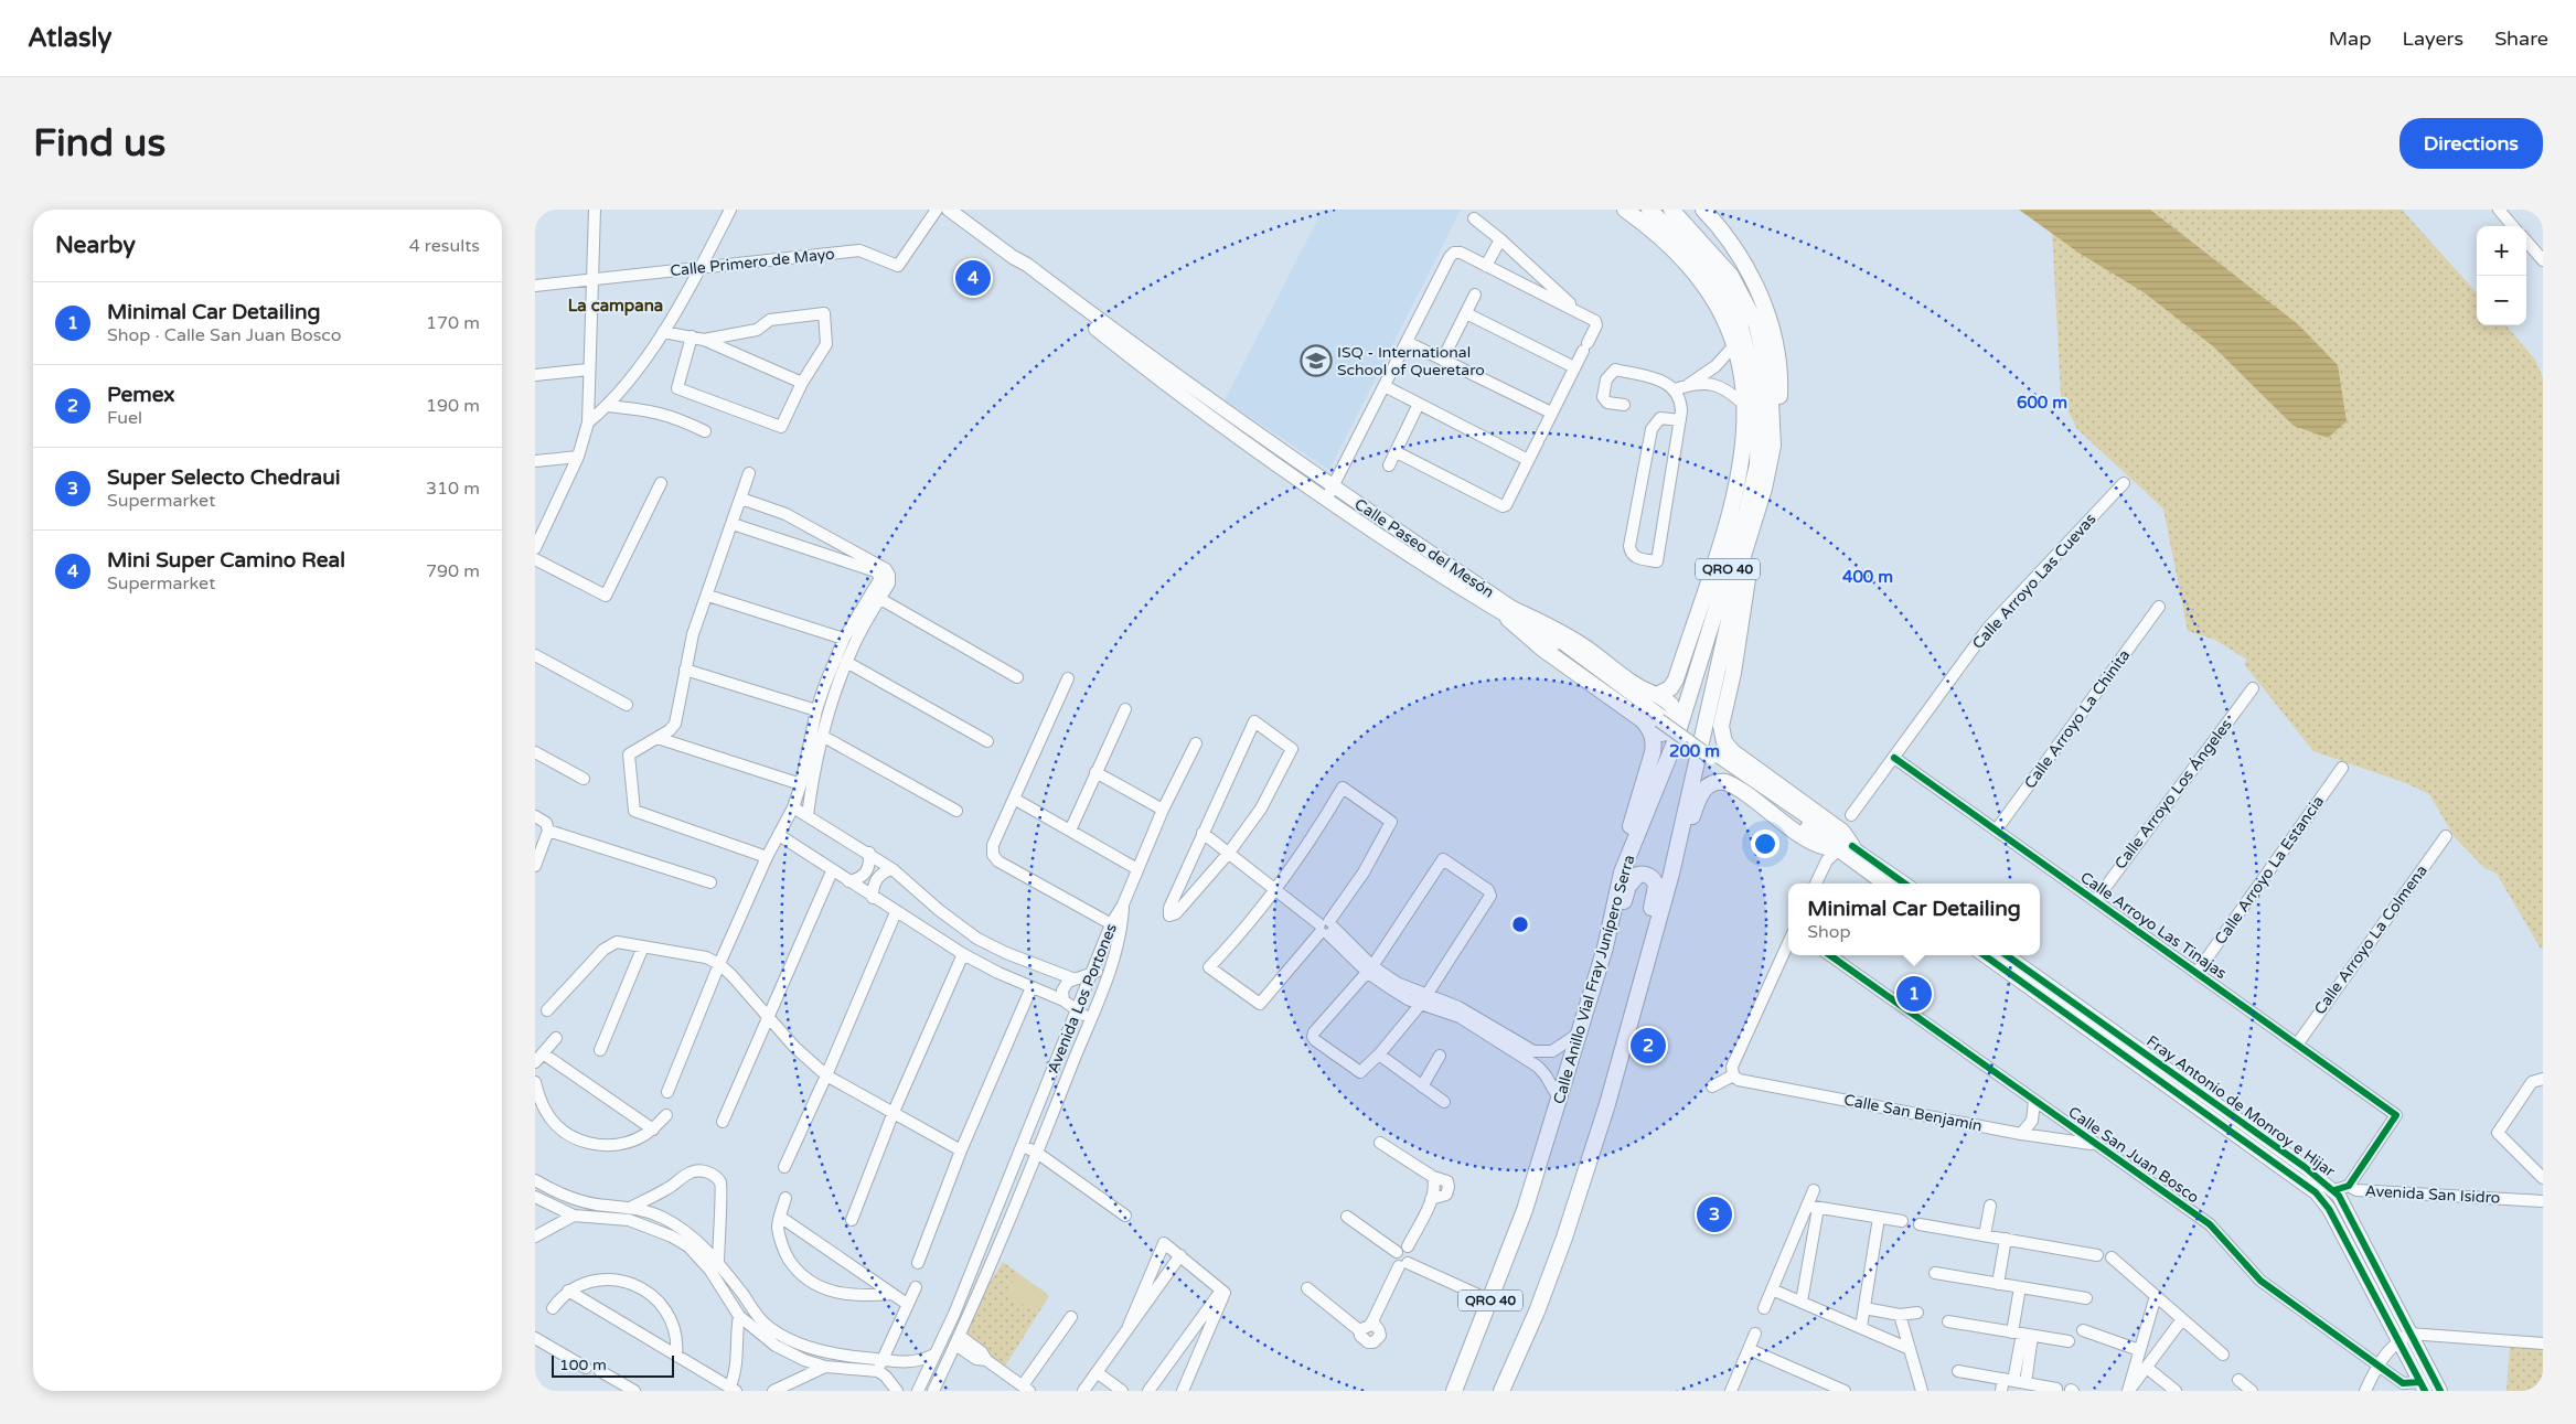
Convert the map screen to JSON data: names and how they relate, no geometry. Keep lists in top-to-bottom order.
{
  "streets": {
    "highway": ["QRO 40", "Calle Anillo Vial Fray Junípero Serra"],
    "main road": ["Calle Paseo del Mesón", "Fray Antonio de Monroy e Hijar"],
    "street": [
      "Calle Primero de Mayo",
      "Calle Arroyo Las Cuevas",
      "Calle Arroyo La Chinita",
      "Calle Arroyo Los Ángeles",
      "Calle Arroyo La Estancia",
      "Calle Arroyo Las Tinajas",
      "Calle Arroyo La Colmena",
      "Avenida Los Portones",
      "Calle San Benjamín",
      "Calle San Juan Bosco",
      "Avenida San Isidro"
    ]
  },
  "crossings": [
    ["Calle Arroyo Las Cuevas", "Calle Arroyo Las Tinajas"],
    ["Calle Arroyo La Chinita", "Calle Arroyo Las Tinajas"],
    ["Calle Arroyo Los Ángeles", "Calle Arroyo Las Tinajas"],
    ["Calle Arroyo La Estancia", "Calle Arroyo Las Tinajas"],
    ["Calle Arroyo Las Tinajas", "Calle Arroyo La Colmena"],
    ["Calle Arroyo Las Tinajas", "Avenida San Isidro"],
    ["Fray Antonio de Monroy e Hijar", "Calle San Juan Bosco"],
    ["Fray Antonio de Monroy e Hijar", "Avenida San Isidro"],
    ["Calle San Benjamín", "Calle San Juan Bosco"]
  ],
  "districts": ["La campana"],
  "places": {
    "school or university": ["ISQ - International School of Queretaro"]
  },
  "scale_bar": "100 m",
  "page": {
    "header": "Atlasly",
    "nav": ["Map", "Layers", "Share"],
    "buttons": "Directions",
    "title": "Find us",
    "heading": ["Nearby", "4 results"],
    "map_buttons": ["+", "−"],
    "pins": [
      "4",
      "1",
      "2",
      "3"
    ],
    "list": [
      {
        "mark": "1",
        "name": "Minimal Car Detailing",
        "note": "Shop · Calle San Juan Bosco",
        "value": "170 m"
      },
      {
        "mark": "2",
        "name": "Pemex",
        "note": "Fuel",
        "value": "190 m"
      },
      {
        "mark": "3",
        "name": "Super Selecto Chedraui",
        "note": "Supermarket",
        "value": "310 m"
      },
      {
        "mark": "4",
        "name": "Mini Super Camino Real",
        "note": "Supermarket",
        "value": "790 m"
      }
    ],
    "popup": ["Minimal Car Detailing", "Shop"],
    "scale": "100 m"
  },
  "rings": ["600 m", "400 m", "200 m"]
}
